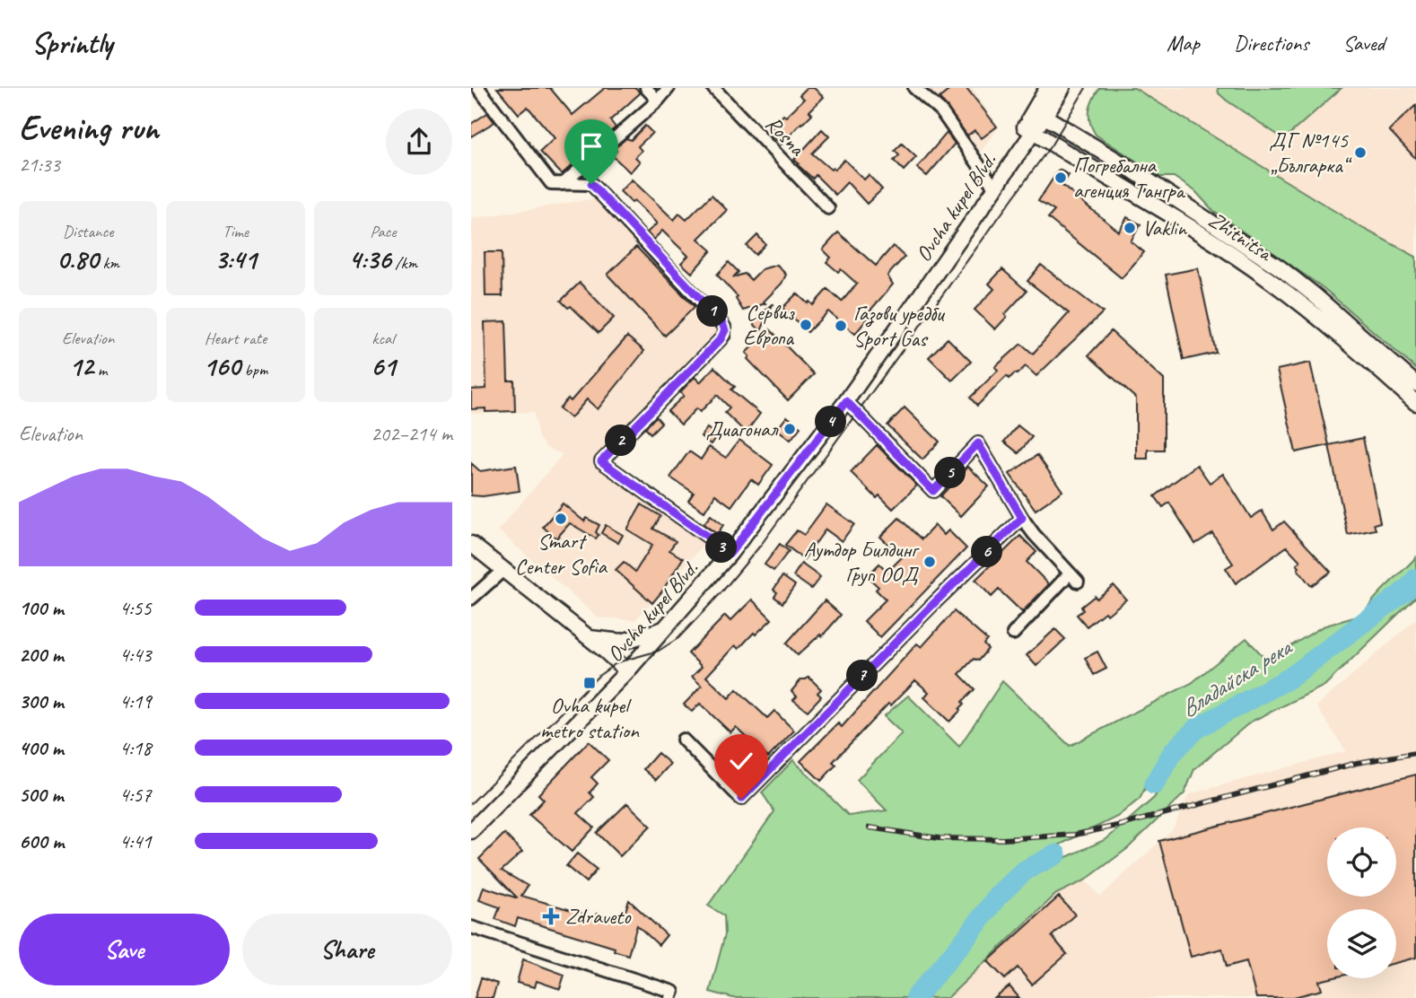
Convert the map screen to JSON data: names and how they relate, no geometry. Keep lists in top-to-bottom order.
{
  "streets": {
    "street": ["Rosna", "Ovcha kupel Blvd.", "Zhitnitsa"]
  },
  "crossings": [
    ["Ovcha kupel Blvd.", "Zhitnitsa"]
  ],
  "water": ["Владайска река"],
  "places": {
    "other": [
      "ДГ №145 „Българка“",
      "Погребална агенция Тангра",
      "Vaklin",
      "Сервиз Европа",
      "Газови уредби Sport Gas",
      "Диагонал",
      "Smart Center Sofia",
      "Аутдор Билдинг Груп ООД"
    ],
    "transit": ["Ovha kupel metro station"],
    "health": ["Zdraveto"]
  },
  "page": {
    "header": "Sprintly",
    "nav": ["Map", "Directions", "Saved"],
    "heading": ["Evening run", "21:33"],
    "stats": [
      ["Distance", "0.80 km"],
      ["Time", "3:41"],
      ["Pace", "4:36 /km"],
      ["Elevation", "12 m"],
      ["Heart rate", "160 bpm"],
      ["kcal", "61"]
    ],
    "pins": [
      "1",
      "4",
      "2",
      "5",
      "3",
      "6",
      "7"
    ],
    "chart": ["Elevation", "202–214 m"],
    "list": [
      {
        "name": "100 m",
        "note": "4:55"
      },
      {
        "name": "200 m",
        "note": "4:43"
      },
      {
        "name": "300 m",
        "note": "4:19"
      },
      {
        "name": "400 m",
        "note": "4:18"
      },
      {
        "name": "500 m",
        "note": "4:57"
      },
      {
        "name": "600 m",
        "note": "4:41"
      }
    ],
    "buttons": ["Save", "Share"]
  }
}
